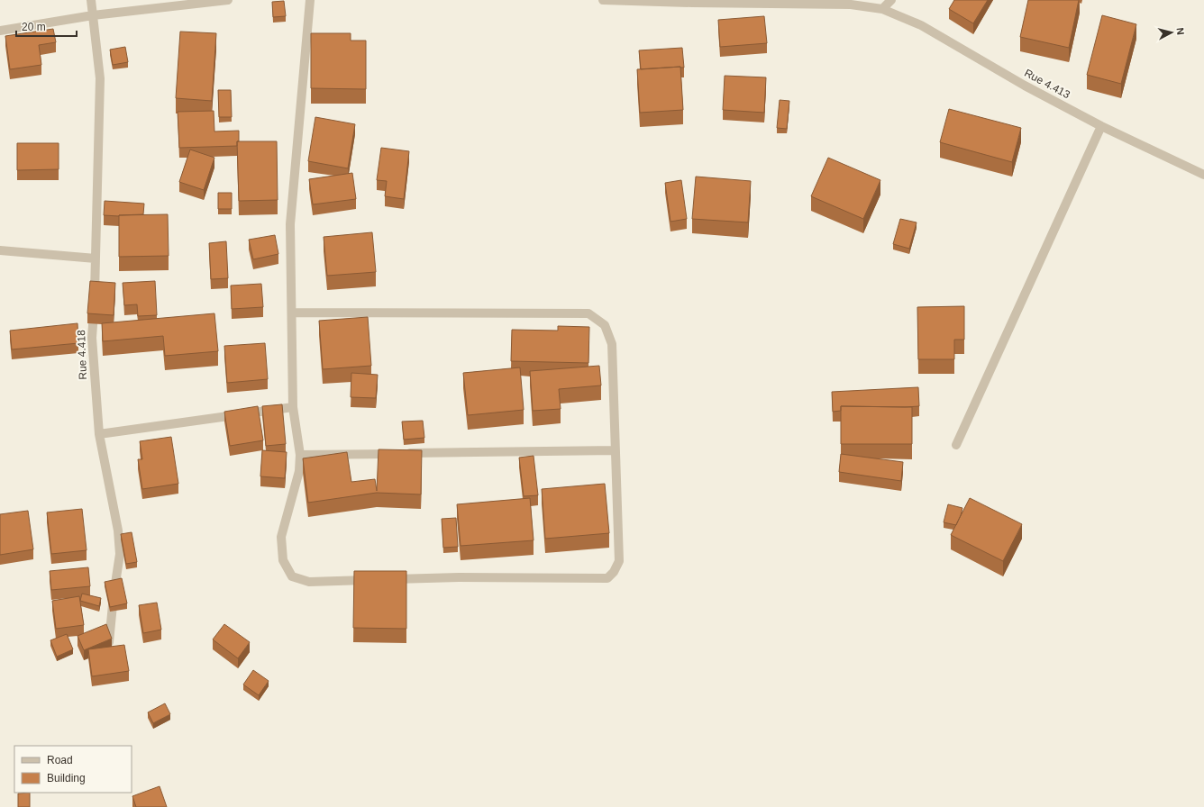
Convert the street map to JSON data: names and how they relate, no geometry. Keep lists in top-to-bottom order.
{
  "streets": {
    "street": ["Rue 4.413", "Rue 4.418"]
  },
  "legend": ["Road", "Building"],
  "scale_bar": "20 m",
  "north": "right"
}
